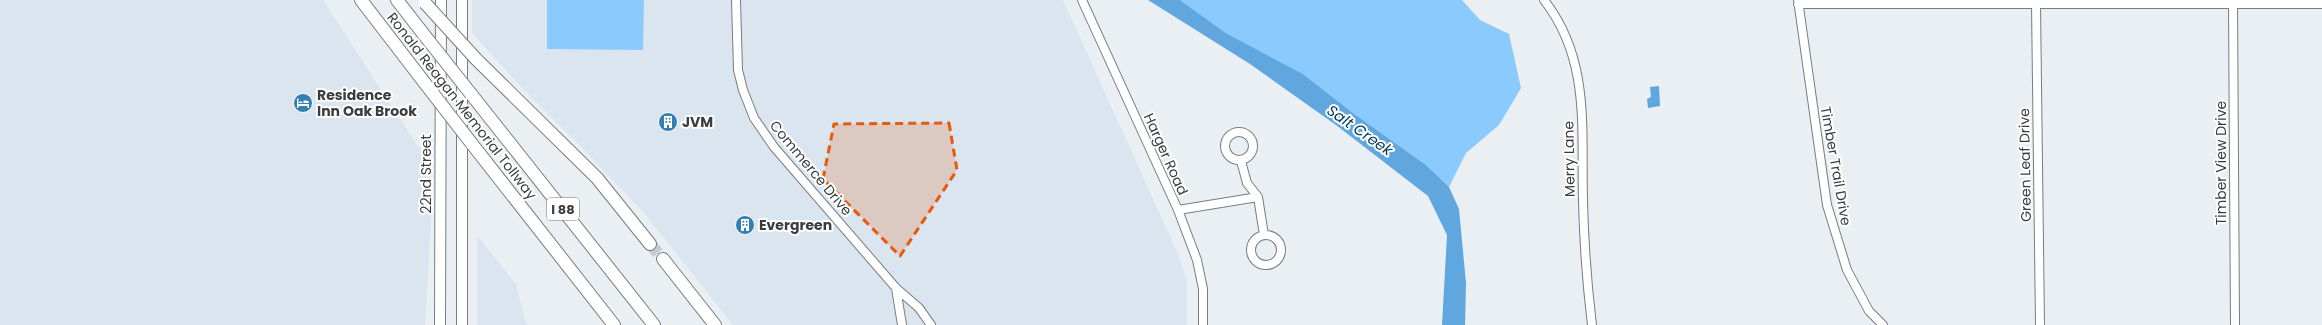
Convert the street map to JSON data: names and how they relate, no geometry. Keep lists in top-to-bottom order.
{
  "streets": {
    "highway": ["Ronald Reagan Memorial Tollway", "I 88"],
    "main road": ["22nd Street"],
    "street": [
      "Harger Road",
      "Merry Lane",
      "Timber View Drive",
      "Green Leaf Drive",
      "Timber Trail Drive",
      "Commerce Drive"
    ]
  },
  "water": ["Salt Creek"],
  "places": {
    "hotel": ["Residence Inn Oak Brook"],
    "building": ["JVM", "Evergreen"]
  }
}
